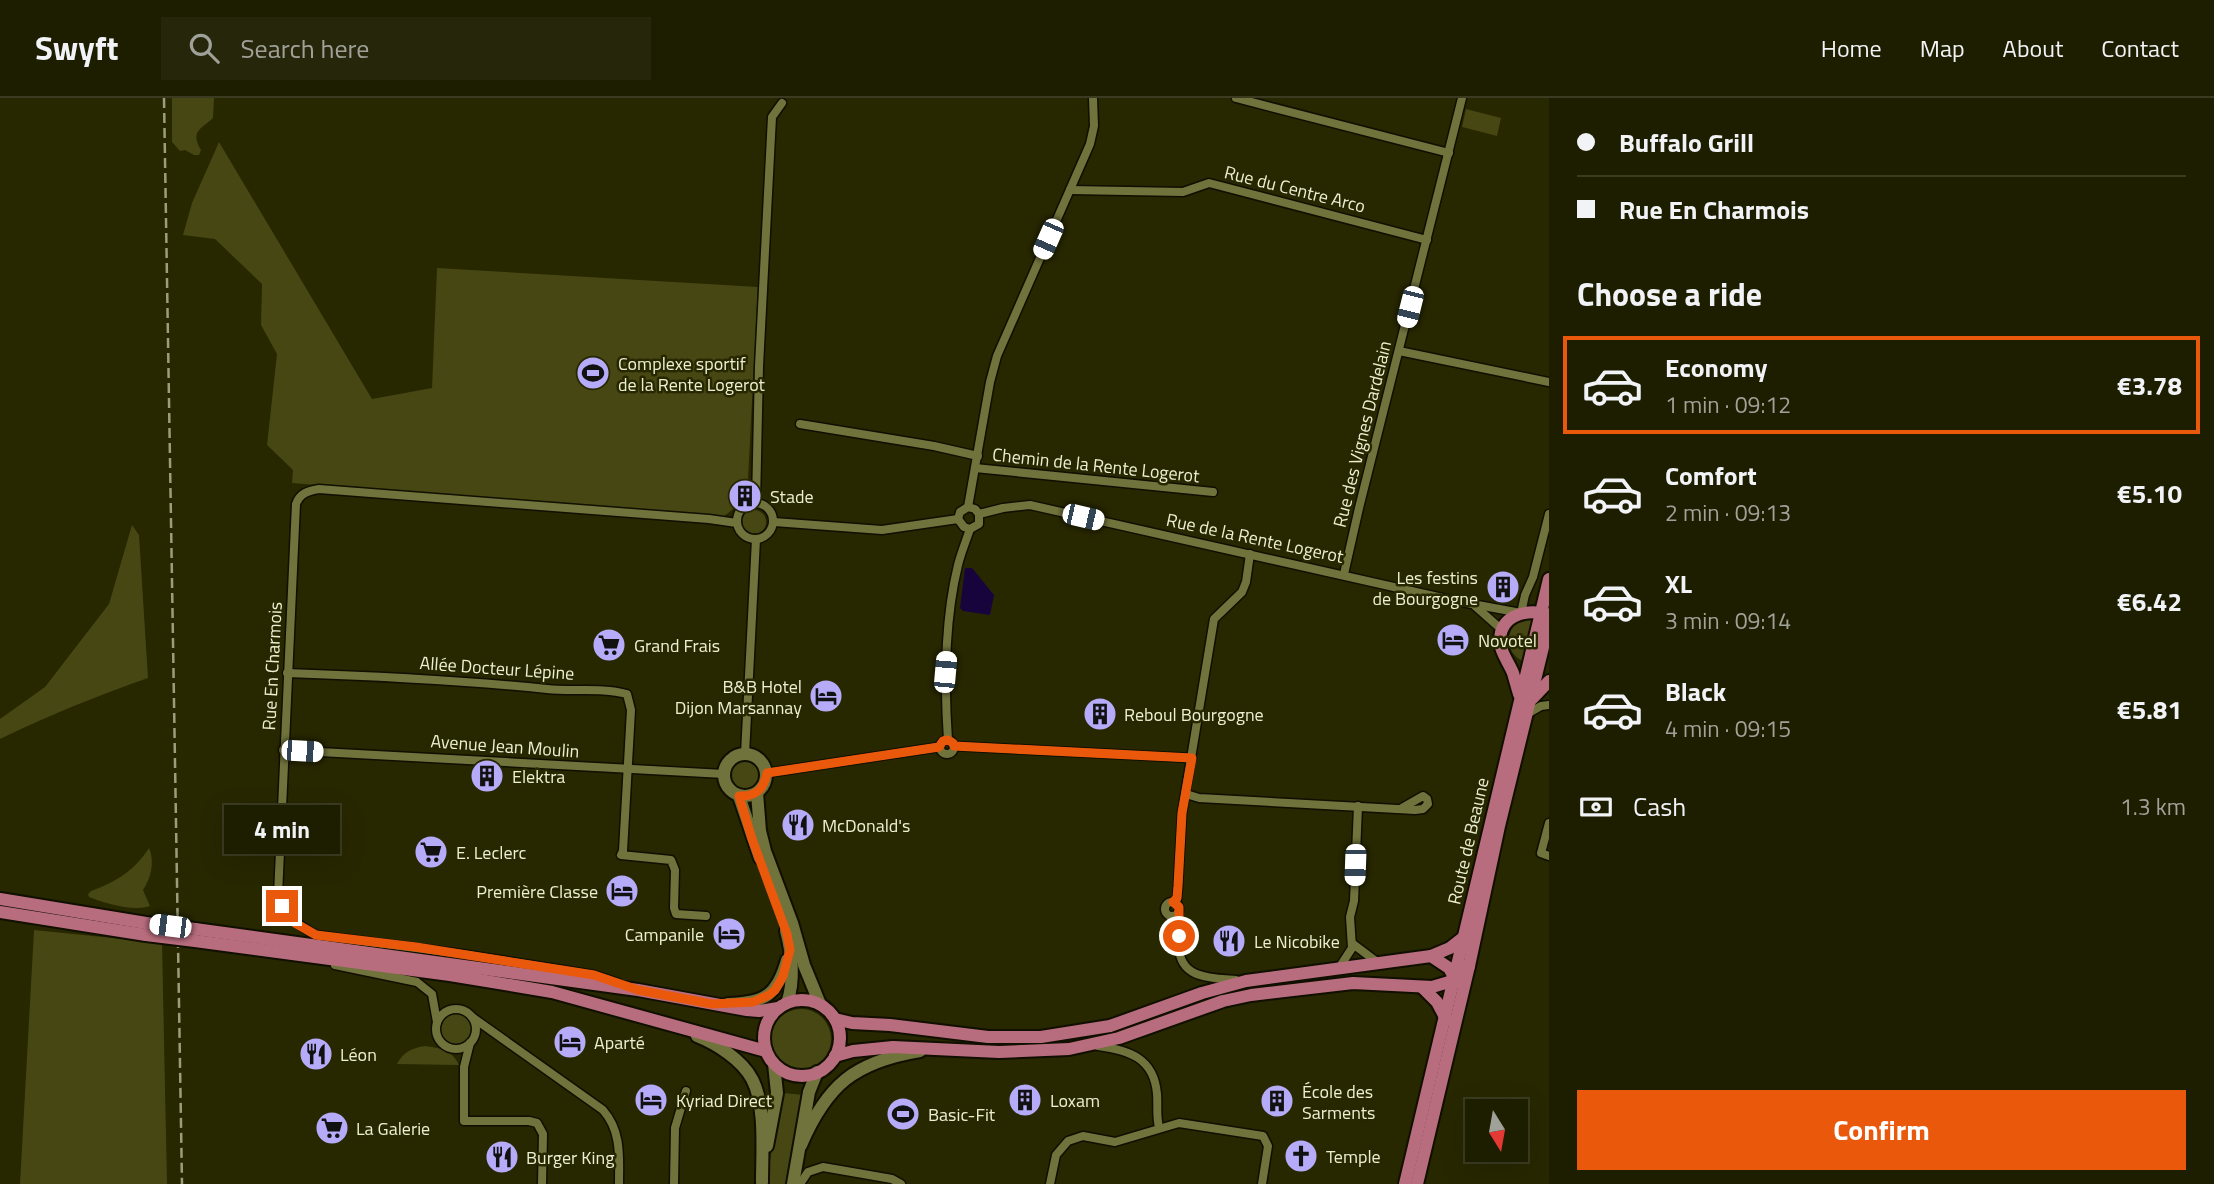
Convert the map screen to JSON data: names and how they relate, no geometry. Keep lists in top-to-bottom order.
{
  "streets": {
    "main road": ["Route de Beaune"],
    "street": [
      "Rue du Centre Arco",
      "Rue des Vignes Dardelain",
      "Chemin de la Rente Logerot",
      "Rue de la Rente Logerot",
      "Rue En Charmois",
      "Allée Docteur Lépine",
      "Avenue Jean Moulin"
    ]
  },
  "crossings": [
    ["Rue du Centre Arco", "Rue des Vignes Dardelain"],
    ["Rue des Vignes Dardelain", "Rue de la Rente Logerot"],
    ["Rue En Charmois", "Allée Docteur Lépine"],
    ["Rue En Charmois", "Avenue Jean Moulin"],
    ["Allée Docteur Lépine", "Avenue Jean Moulin"]
  ],
  "places": {
    "sports": ["Complexe sportif de la Rente Logerot", "Basic-Fit"],
    "building": [
      "Stade",
      "Les festins de Bourgogne",
      "Reboul Bourgogne",
      "Elektra",
      "Loxam",
      "École des Sarments"
    ],
    "hotel": [
      "Novotel",
      "B&B Hotel Dijon Marsannay",
      "Première Classe",
      "Campanile",
      "Aparté",
      "Kyriad Direct"
    ],
    "supermarket": ["Grand Frais", "E. Leclerc", "La Galerie"],
    "restaurant": [
      "McDonald's",
      "Le Nicobike",
      "Léon",
      "Burger King"
    ],
    "church": ["Temple"]
  },
  "north": "bottom",
  "page": {
    "header": "Swyft",
    "search": "Search here",
    "nav": [
      "Home",
      "Map",
      "About",
      "Contact"
    ],
    "banner": ["Buffalo Grill", "Rue En Charmois"],
    "heading": "Choose a ride",
    "list": [
      {
        "name": "Economy",
        "note": "1 min · 09:12",
        "value": "€3.78"
      },
      {
        "name": "Comfort",
        "note": "2 min · 09:13",
        "value": "€5.10"
      },
      {
        "name": "XL",
        "note": "3 min · 09:14",
        "value": "€6.42"
      },
      {
        "name": "Black",
        "note": "4 min · 09:15",
        "value": "€5.81"
      }
    ],
    "pay": ["Cash", "1.3 km"],
    "bubble": "4 min",
    "buttons": "Confirm"
  }
}
